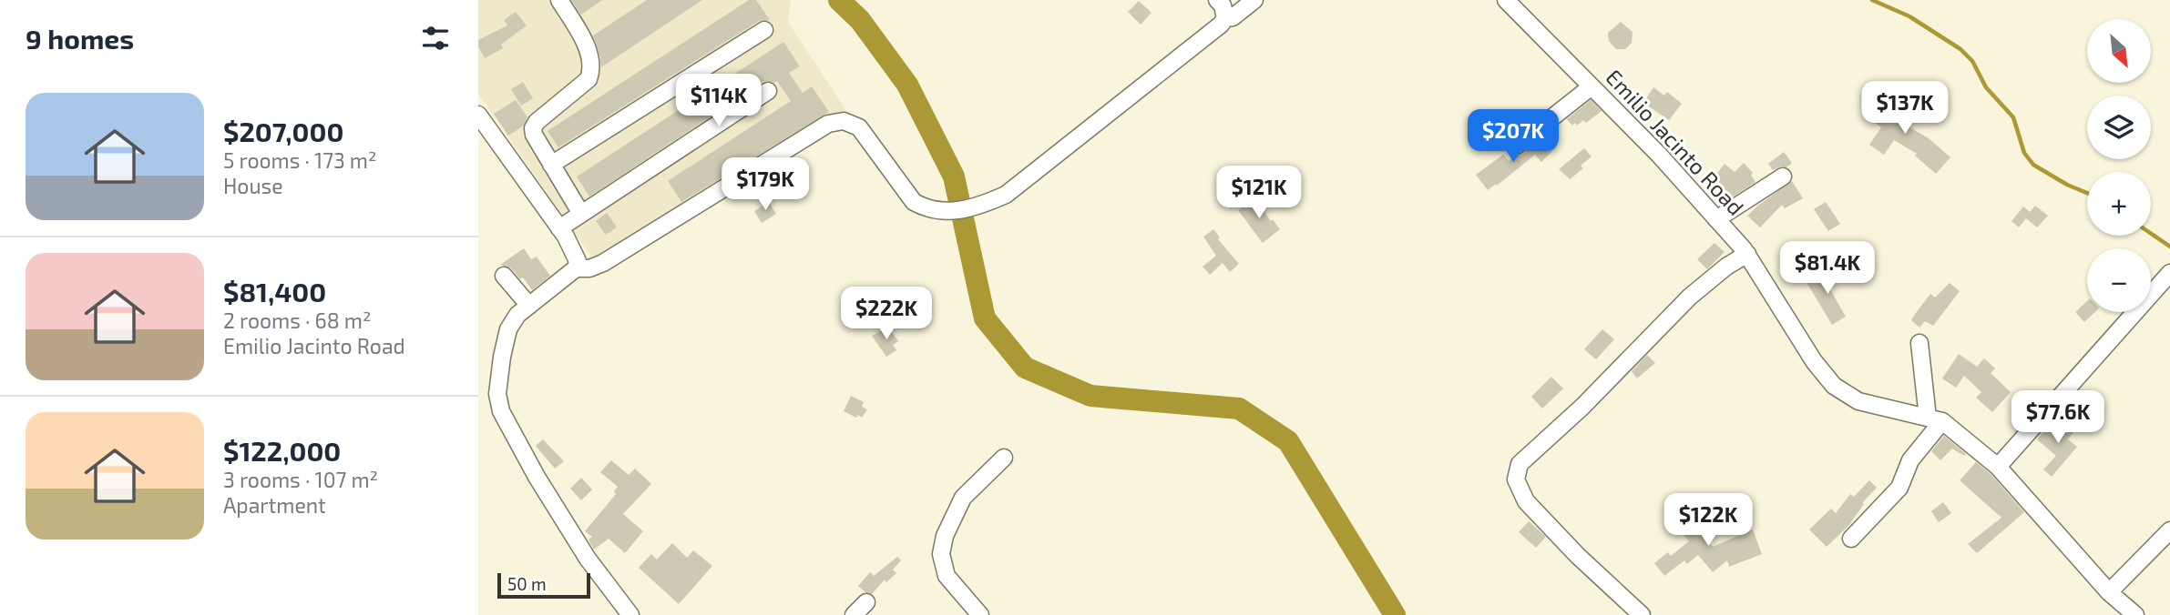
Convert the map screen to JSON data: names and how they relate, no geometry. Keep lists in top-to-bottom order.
{
  "streets": {
    "street": ["Emilio Jacinto Road"]
  },
  "scale_bar": "50 m",
  "north": "bottom right",
  "page": {
    "heading": "9 homes",
    "map_buttons": ["+", "−"],
    "price": [
      "$114K",
      "$137K",
      "$207K",
      "$179K",
      "$121K",
      "$81.4K",
      "$222K",
      "$77.6K",
      "$122K"
    ],
    "list": [
      {
        "name": "$207,000",
        "note": "5 rooms · 173 m² · House"
      },
      {
        "name": "$81,400",
        "note": "2 rooms · 68 m² · Emilio Jacinto Road"
      },
      {
        "name": "$122,000",
        "note": "3 rooms · 107 m² · Apartment"
      }
    ],
    "scale": "50 m"
  }
}
